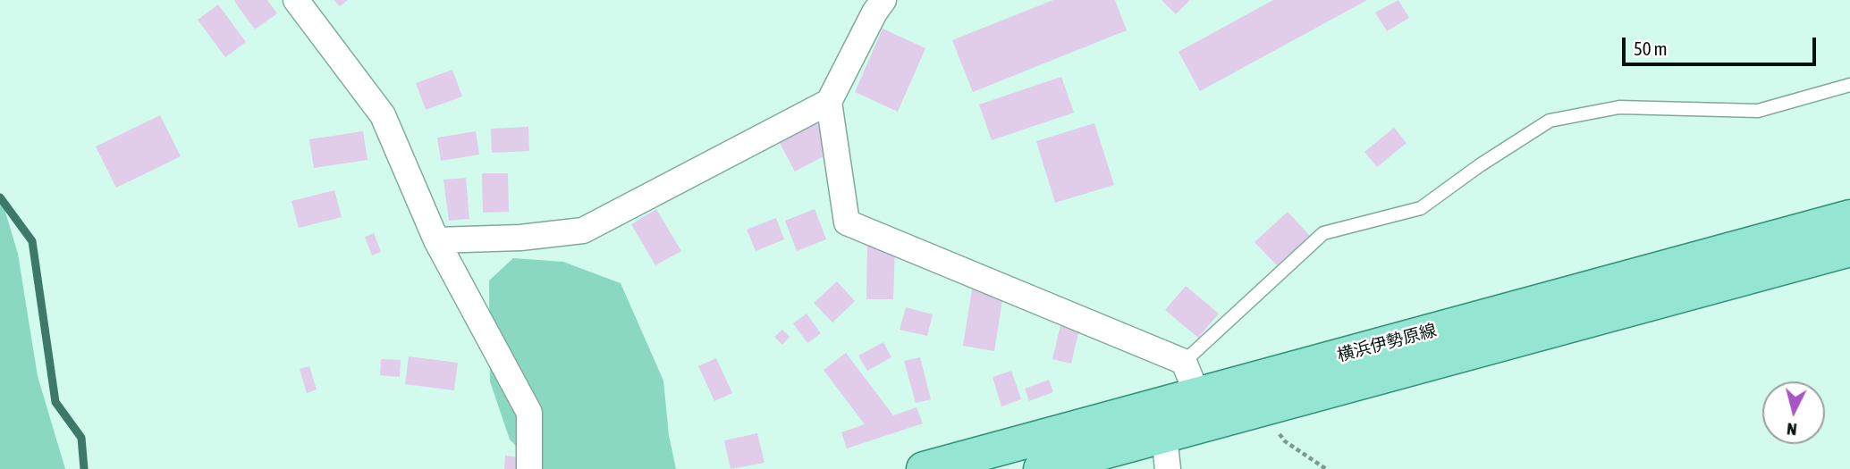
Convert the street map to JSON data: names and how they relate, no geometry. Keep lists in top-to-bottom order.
{
  "streets": {
    "main road": ["横浜伊勢原線"]
  },
  "scale_bar": "50 m",
  "north": "bottom"
}
